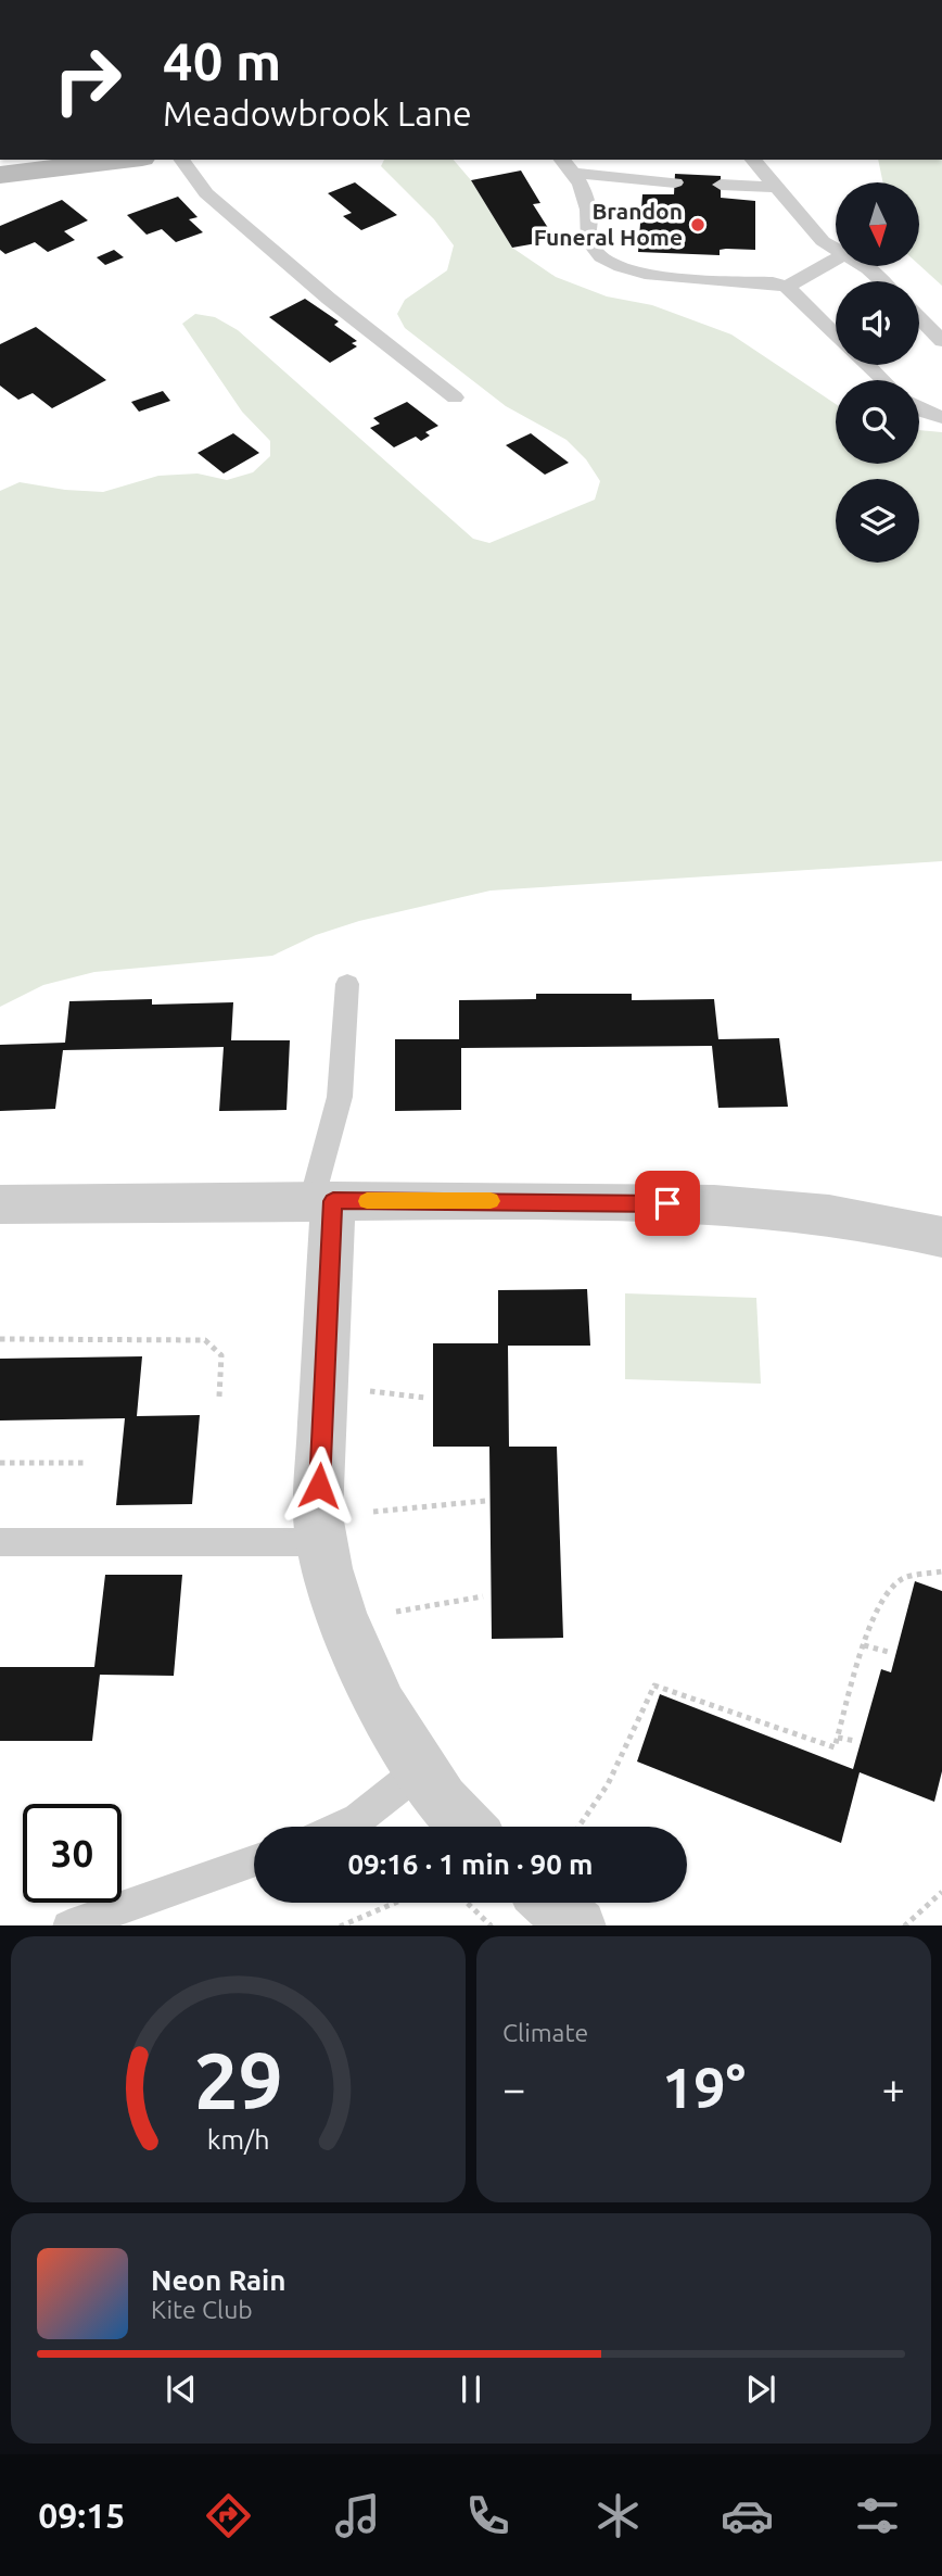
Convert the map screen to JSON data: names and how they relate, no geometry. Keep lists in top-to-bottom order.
{
  "places": ["Brandon Funeral Home"],
  "north": "bottom",
  "page": {
    "turn": ["40 m", "Meadowbrook Lane"],
    "limit": "30",
    "trip": "09:16 · 1 min · 90 m",
    "tile": "Climate",
    "heat": ["−", "19°", "+"],
    "song": ["Neon Rain", "Kite Club"],
    "tabs": "09:15",
    "gauge": ["29", "km/h"]
  }
}
